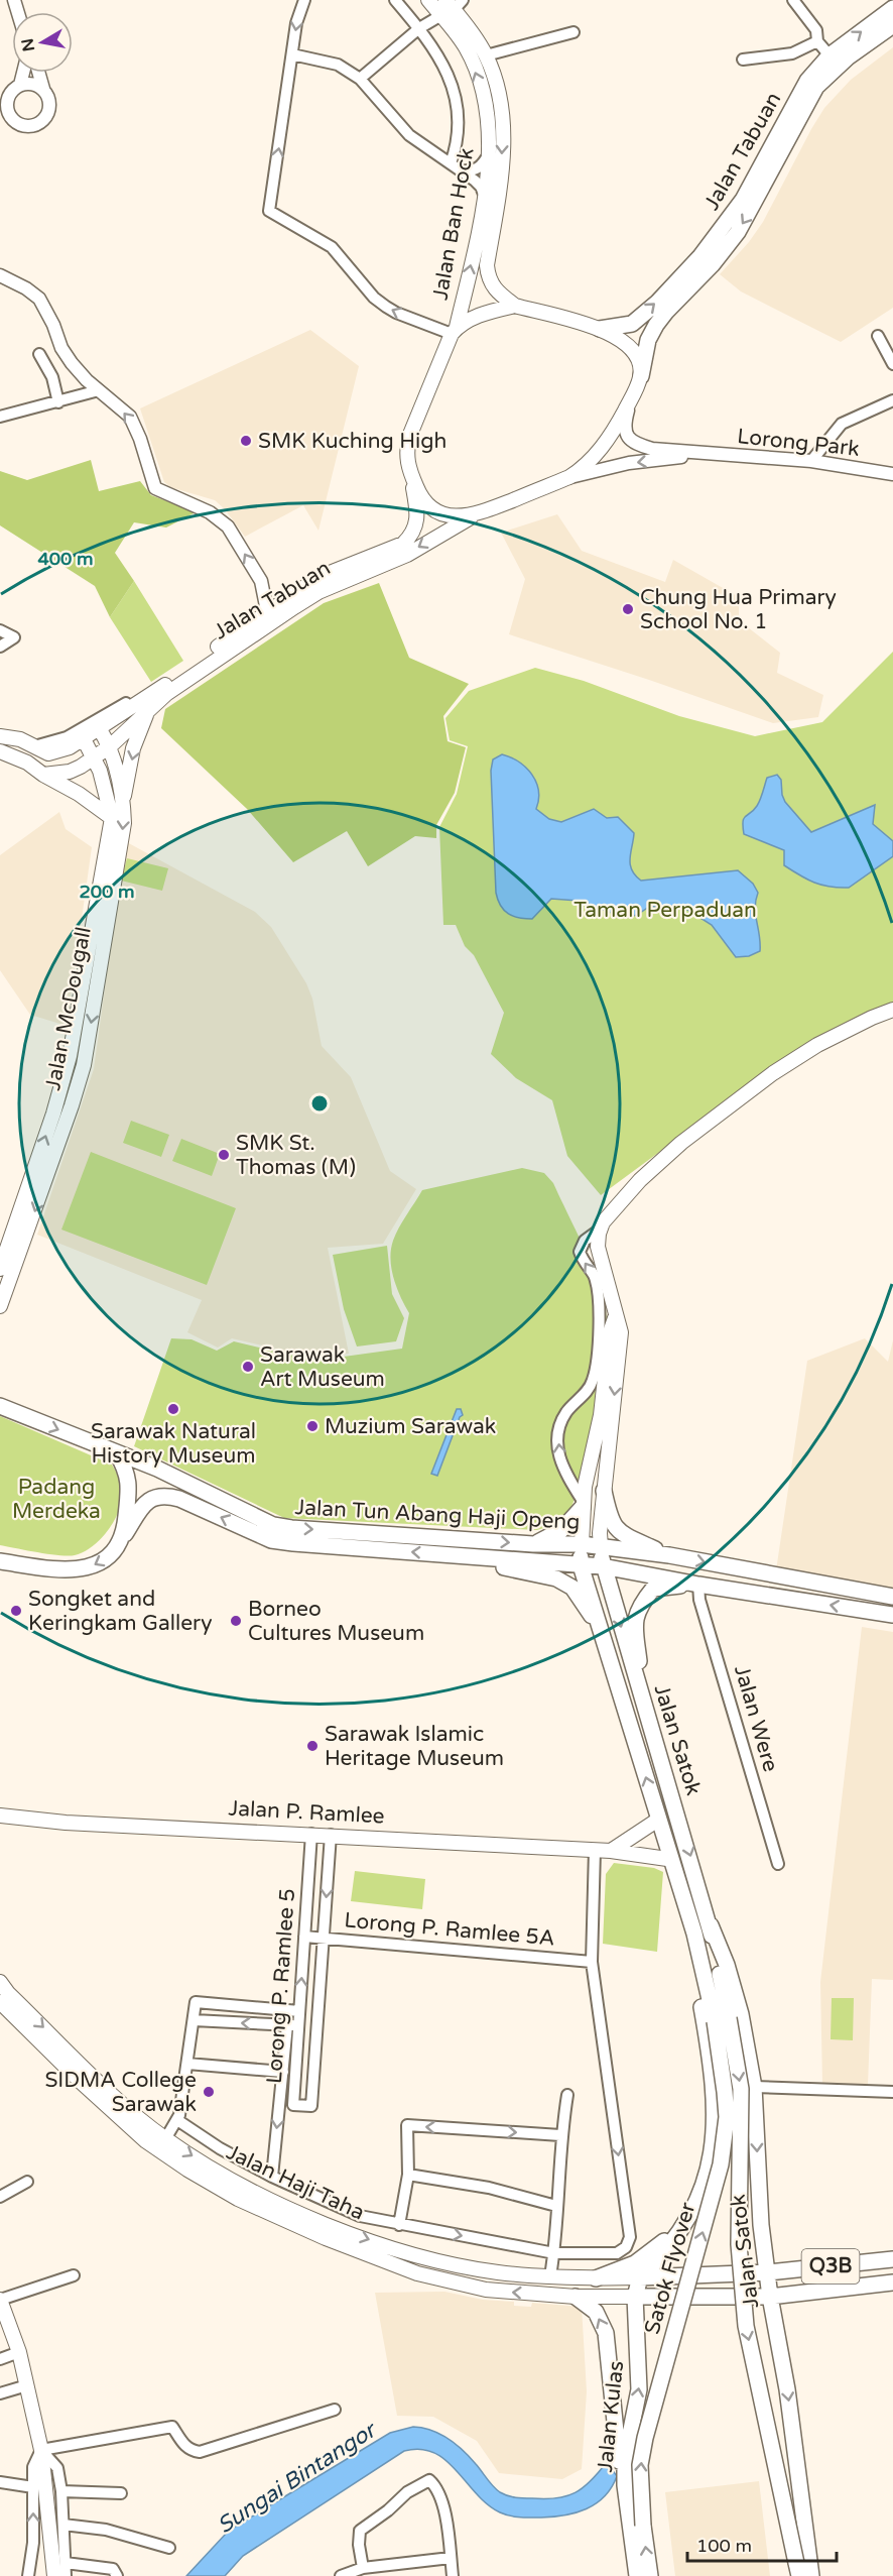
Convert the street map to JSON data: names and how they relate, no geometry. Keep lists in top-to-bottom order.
{
  "streets": {
    "main road": [
      "Jalan Tabuan",
      "Jalan Ban Hock",
      "Jalan McDougall",
      "Jalan Tun Abang Haji Openg",
      "Jalan Satok",
      "Jalan P. Ramlee",
      "Jalan Haji Taha",
      "Q3B",
      "Satok Flyover",
      "Jalan Kulas"
    ],
    "street": [
      "Lorong Park",
      "Jalan Were",
      "Lorong P. Ramlee 5A",
      "Lorong P. Ramlee 5"
    ]
  },
  "crossings": [
    ["Jalan Tabuan", "Jalan Ban Hock"],
    ["Jalan Tabuan", "Jalan McDougall"],
    ["Jalan Tun Abang Haji Openg", "Jalan Were"],
    ["Jalan Tun Abang Haji Openg", "Jalan Satok"],
    ["Jalan Satok", "Jalan P. Ramlee"],
    ["Jalan Satok", "Jalan Haji Taha"],
    ["Jalan Satok", "Q3B"],
    ["Jalan Satok", "Satok Flyover"],
    ["Jalan Satok", "Jalan Kulas"],
    ["Jalan P. Ramlee", "Lorong P. Ramlee 5"],
    ["Lorong P. Ramlee 5A", "Lorong P. Ramlee 5"],
    ["Jalan Haji Taha", "Jalan Kulas"]
  ],
  "one_way": ["Satok Flyover"],
  "water": ["Sungai Bintangor"],
  "parks": ["Taman Perpaduan", "Padang Merdeka"],
  "places": [
    "SMK Kuching High",
    "Chung Hua Primary School No. 1",
    "SMK St. Thomas (M)",
    "Sarawak Art Museum",
    "Sarawak Natural History Museum",
    "Muzium Sarawak",
    "Songket and Keringkam Gallery",
    "Borneo Cultures Museum",
    "Sarawak Islamic Heritage Museum",
    "SIDMA College Sarawak"
  ],
  "scale_bar": "100 m",
  "north": "left",
  "rings": ["400 m", "200 m"]
}
